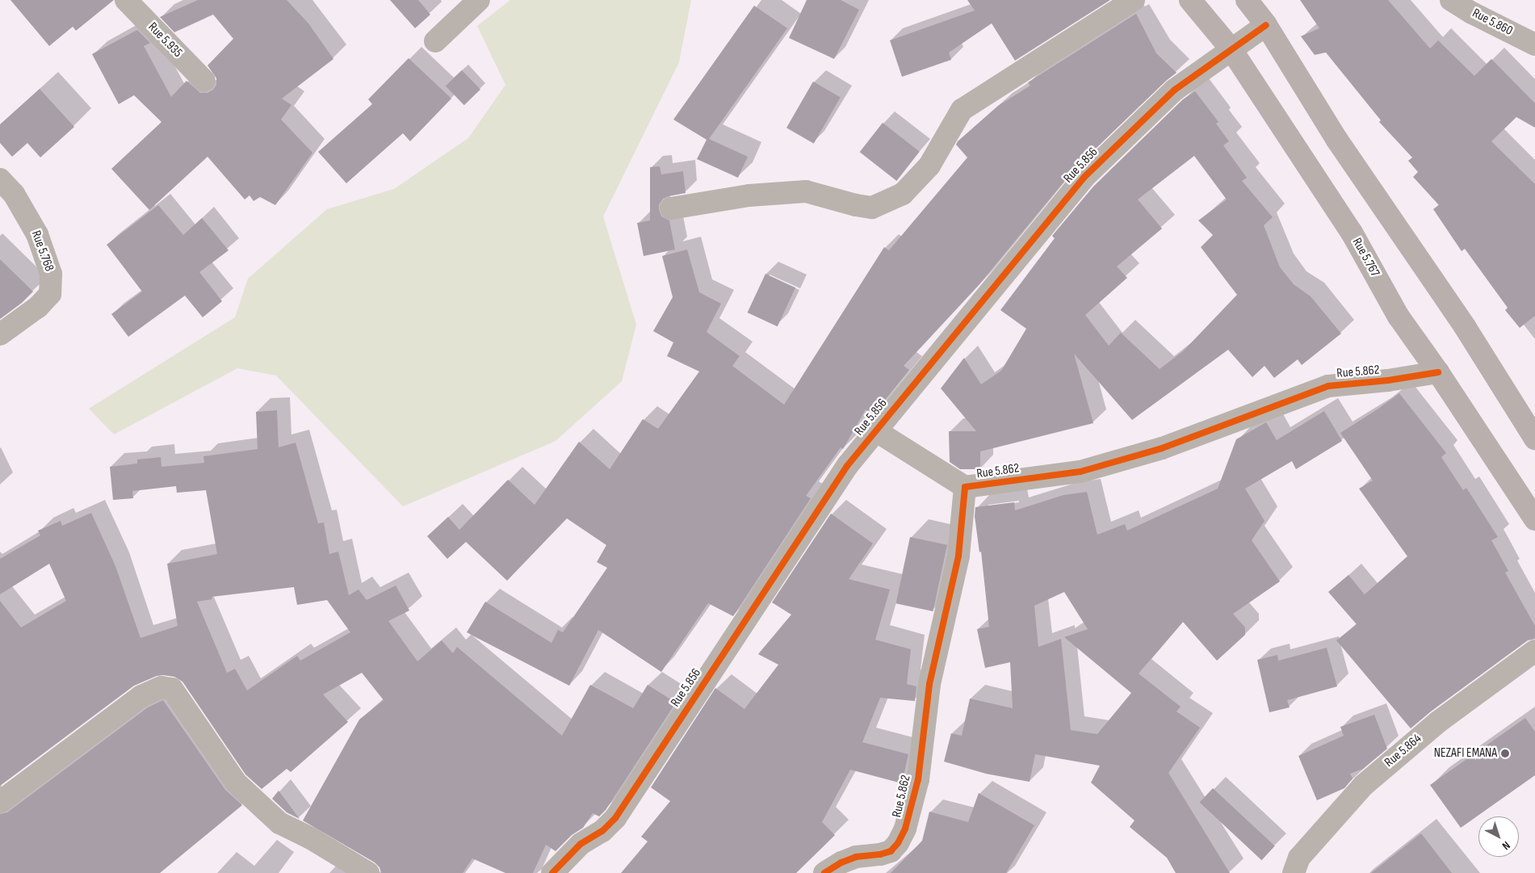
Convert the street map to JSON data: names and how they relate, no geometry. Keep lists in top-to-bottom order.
{
  "streets": {
    "highway": ["Rue 5.767"],
    "street": [
      "Rue 5.860",
      "Rue 5.935",
      "Rue 5.856",
      "Rue 5.768",
      "Rue 5.862",
      "Rue 5.864"
    ]
  },
  "crossings": [
    ["Rue 5.856", "Rue 5.767"],
    ["Rue 5.767", "Rue 5.862"]
  ],
  "places": ["NEZAFI EMANA"],
  "north": "bottom right"
}
